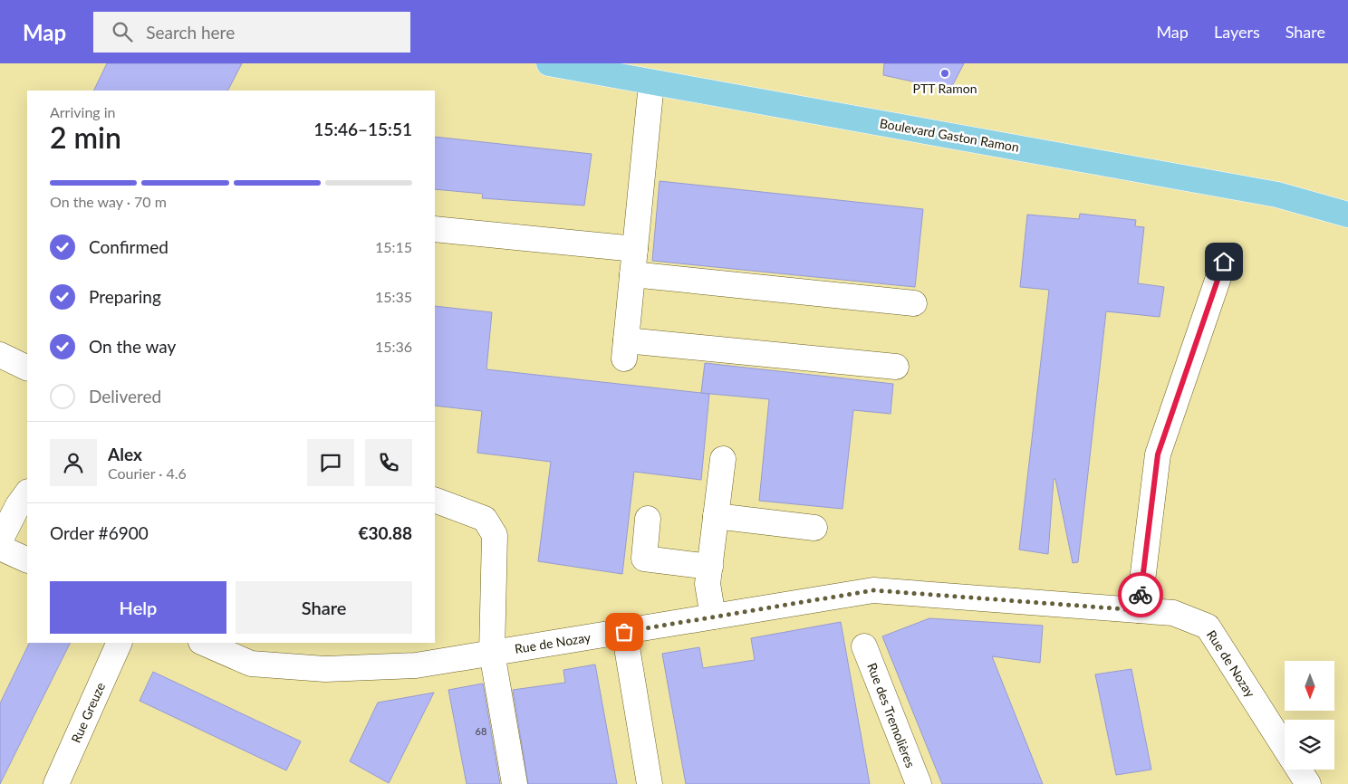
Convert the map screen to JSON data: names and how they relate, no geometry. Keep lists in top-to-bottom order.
{
  "streets": {
    "main road": ["Boulevard Gaston Ramon"],
    "street": ["Rue de Nozay", "Rue Greuze", "Rue des Tremolières"]
  },
  "places": ["PTT Ramon"],
  "house_numbers": ["68"],
  "north": "bottom",
  "page": {
    "header": "Map",
    "search": "Search here",
    "nav": ["Map", "Layers", "Share"],
    "heading": ["2 min", "Arriving in", "15:46–15:51"],
    "panel": [
      "Alex",
      "Courier · 4.6",
      "Order #6900",
      "€30.88"
    ],
    "bar": "On the way · 70 m",
    "list": [
      ["Confirmed", "15:15"],
      ["Preparing", "15:35"],
      ["On the way", "15:36"],
      "Delivered"
    ],
    "buttons": ["Help", "Share"]
  }
}
